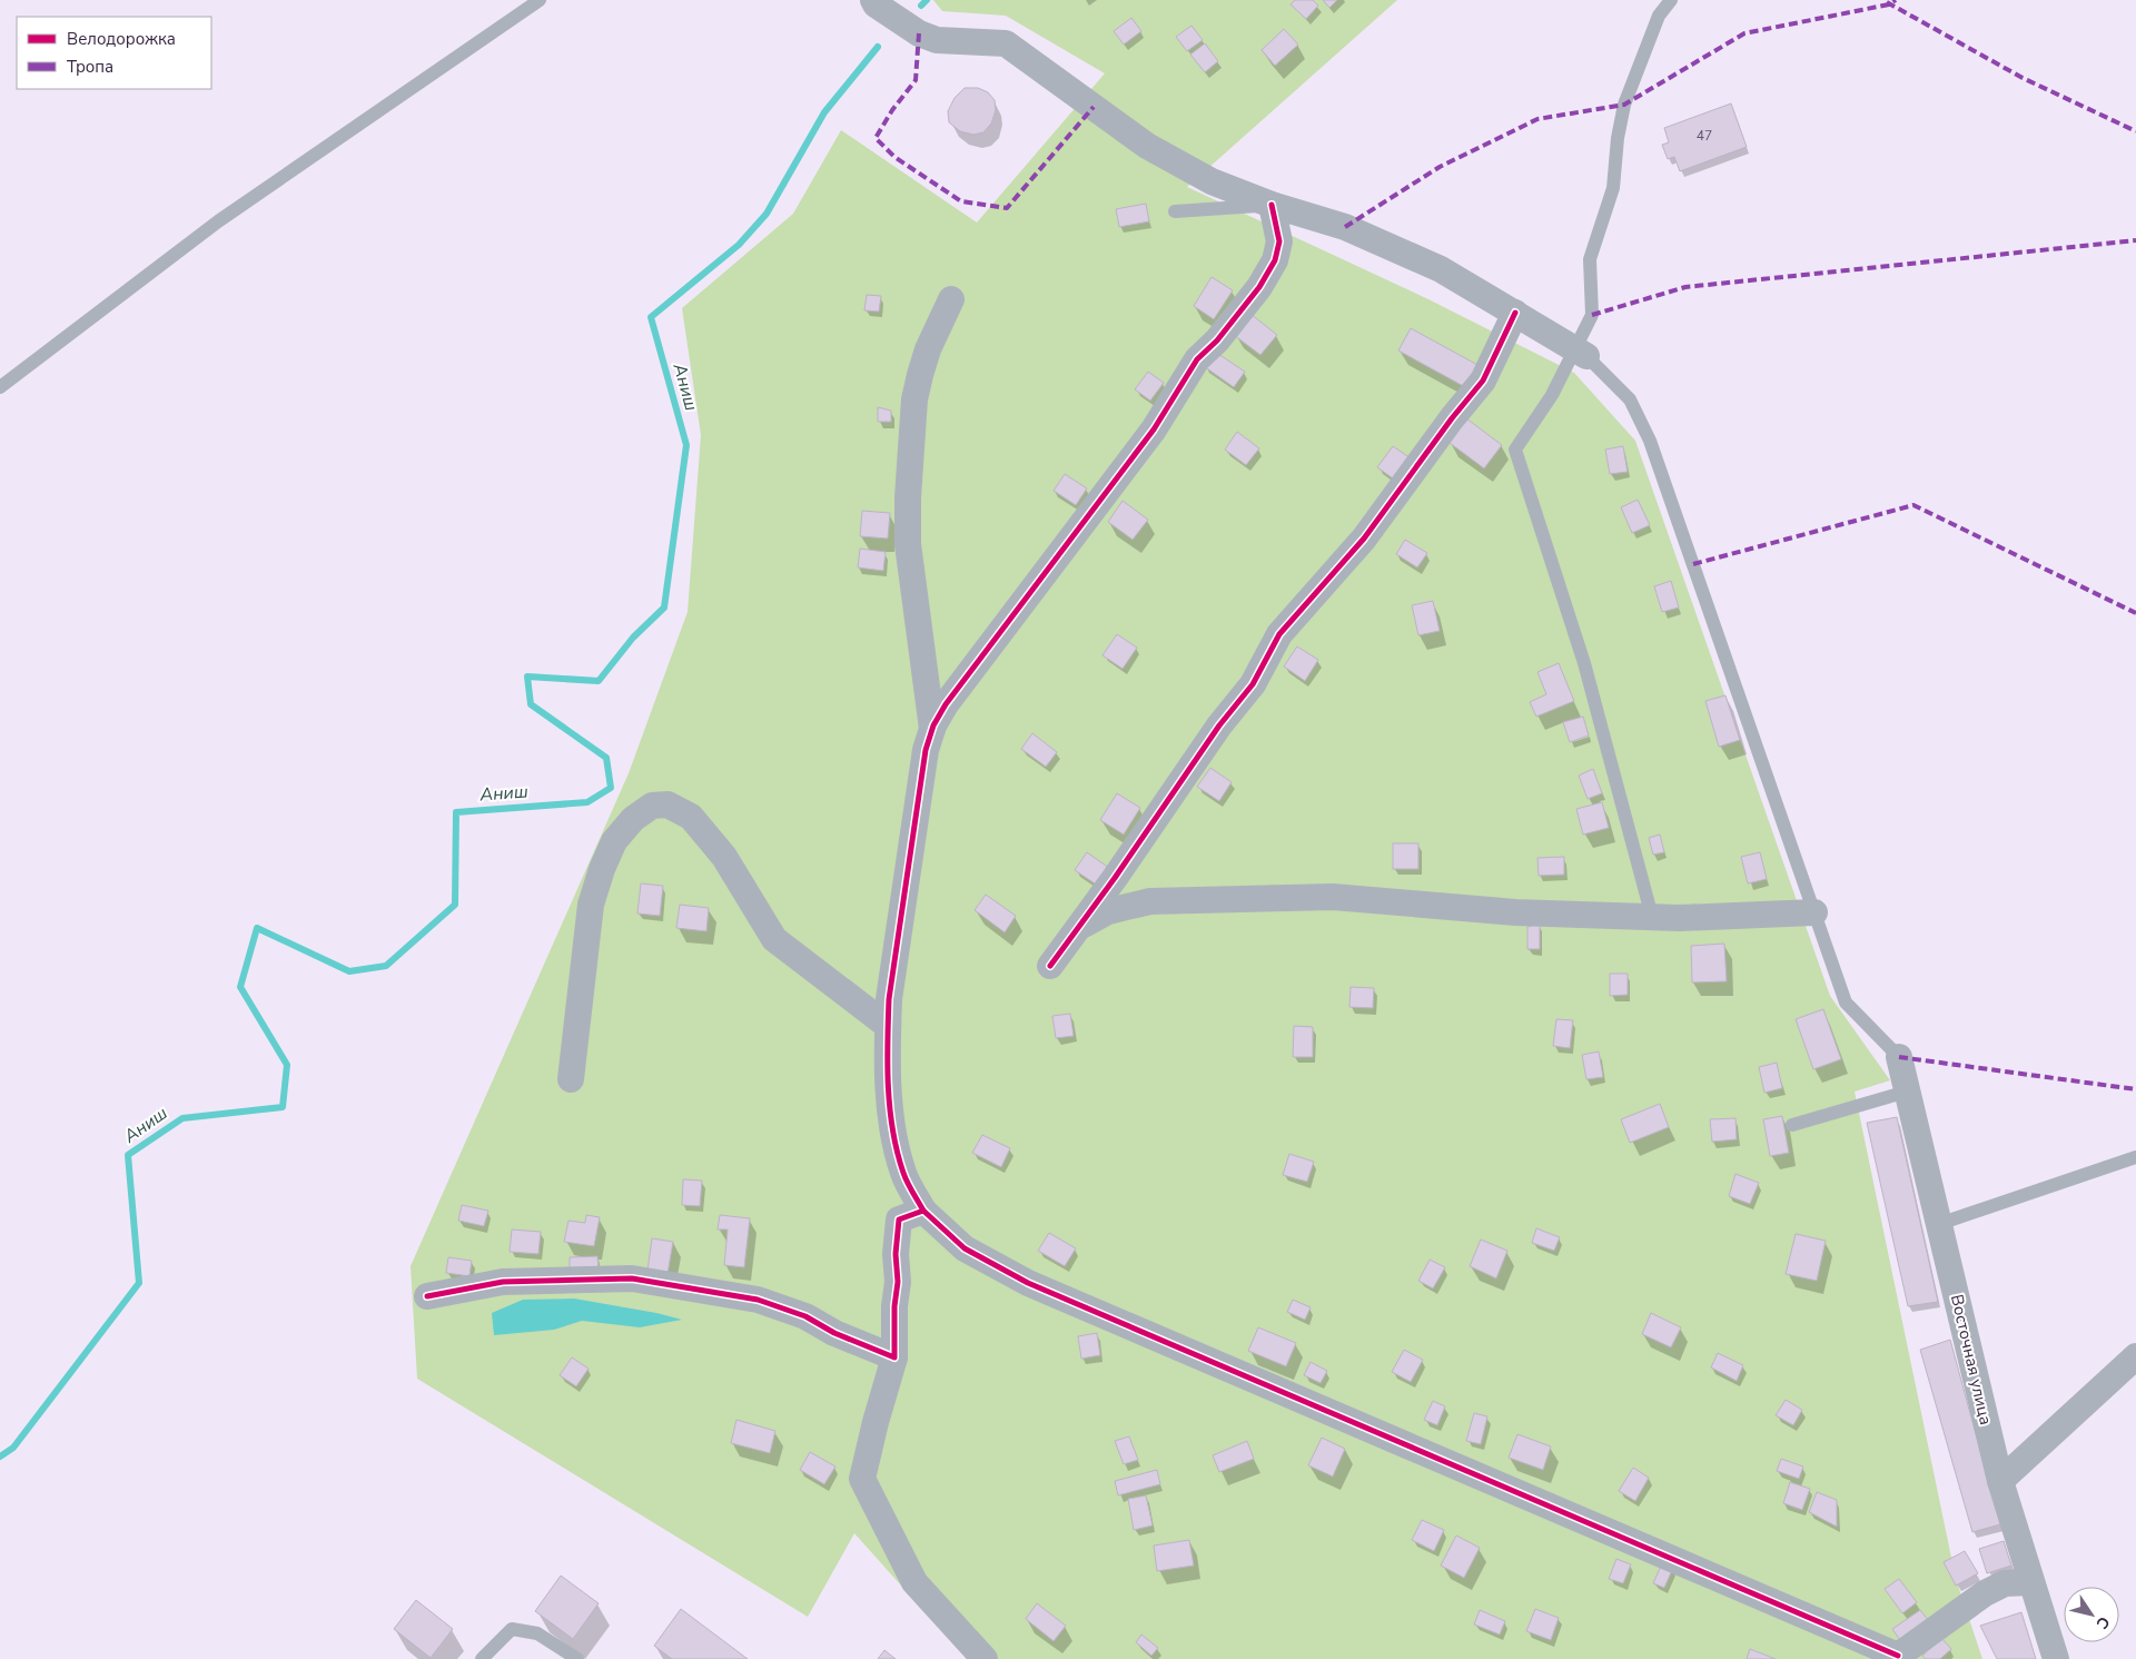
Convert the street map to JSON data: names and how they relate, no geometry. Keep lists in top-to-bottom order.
{
  "streets": {
    "street": ["Восточная улица"]
  },
  "water": ["Аниш"],
  "house_numbers": ["47"],
  "legend": ["Велодорожка", "Тропа"],
  "north": "bottom right"
}
